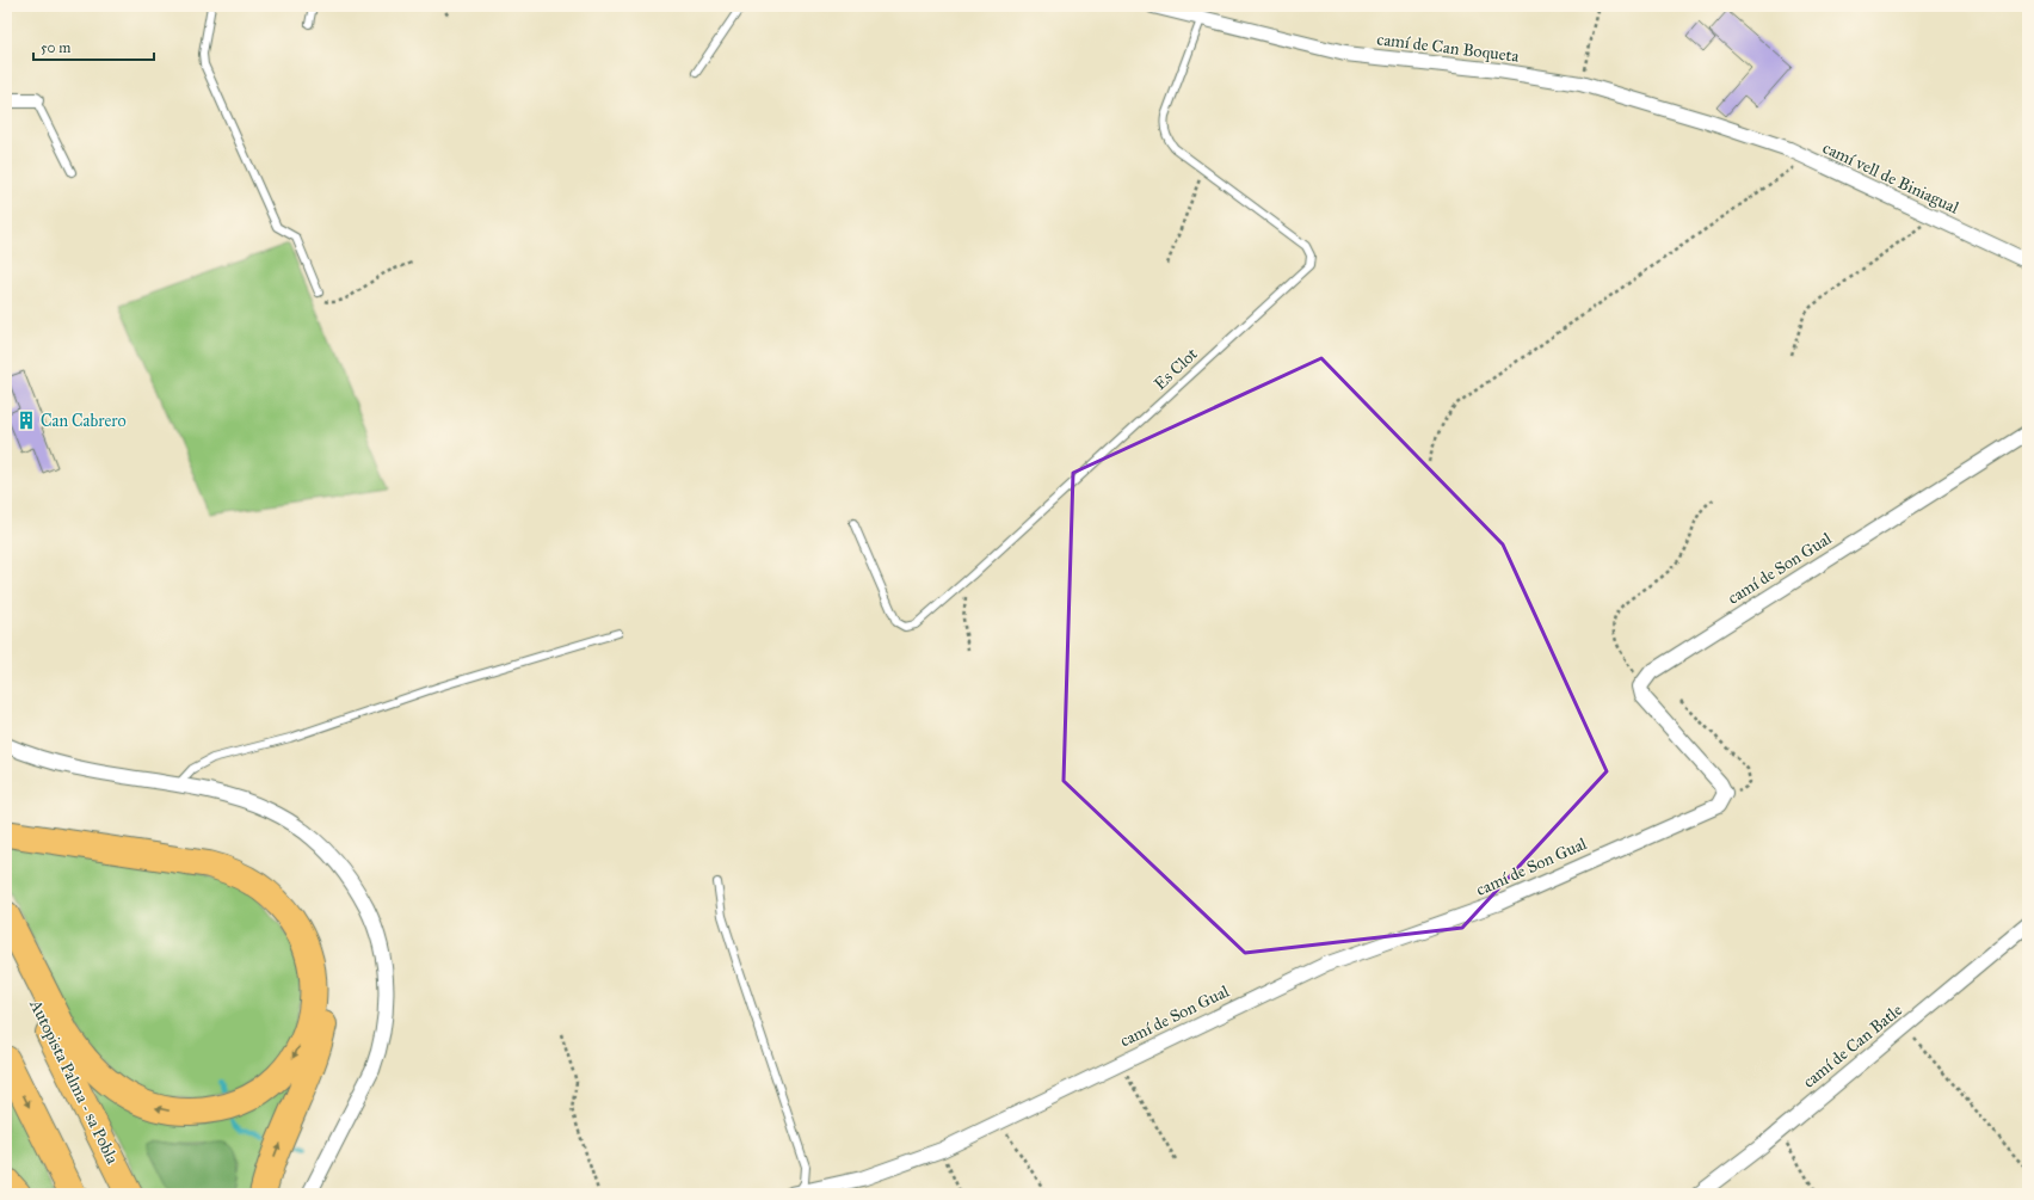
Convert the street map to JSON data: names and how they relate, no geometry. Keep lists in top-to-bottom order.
{
  "streets": {
    "highway": ["Autopista Palma - sa Pobla"],
    "street": [
      "camí de Can Boqueta",
      "camí vell de Biniagual",
      "camí de Son Gual",
      "camí de Can Batle"
    ],
    "lane": ["Es Clot"]
  },
  "crossings": [
    ["camí de Can Boqueta", "camí vell de Biniagual"],
    ["camí de Can Boqueta", "Es Clot"]
  ],
  "places": {
    "building": ["Can Cabrero"]
  },
  "scale_bar": "50 m"
}
